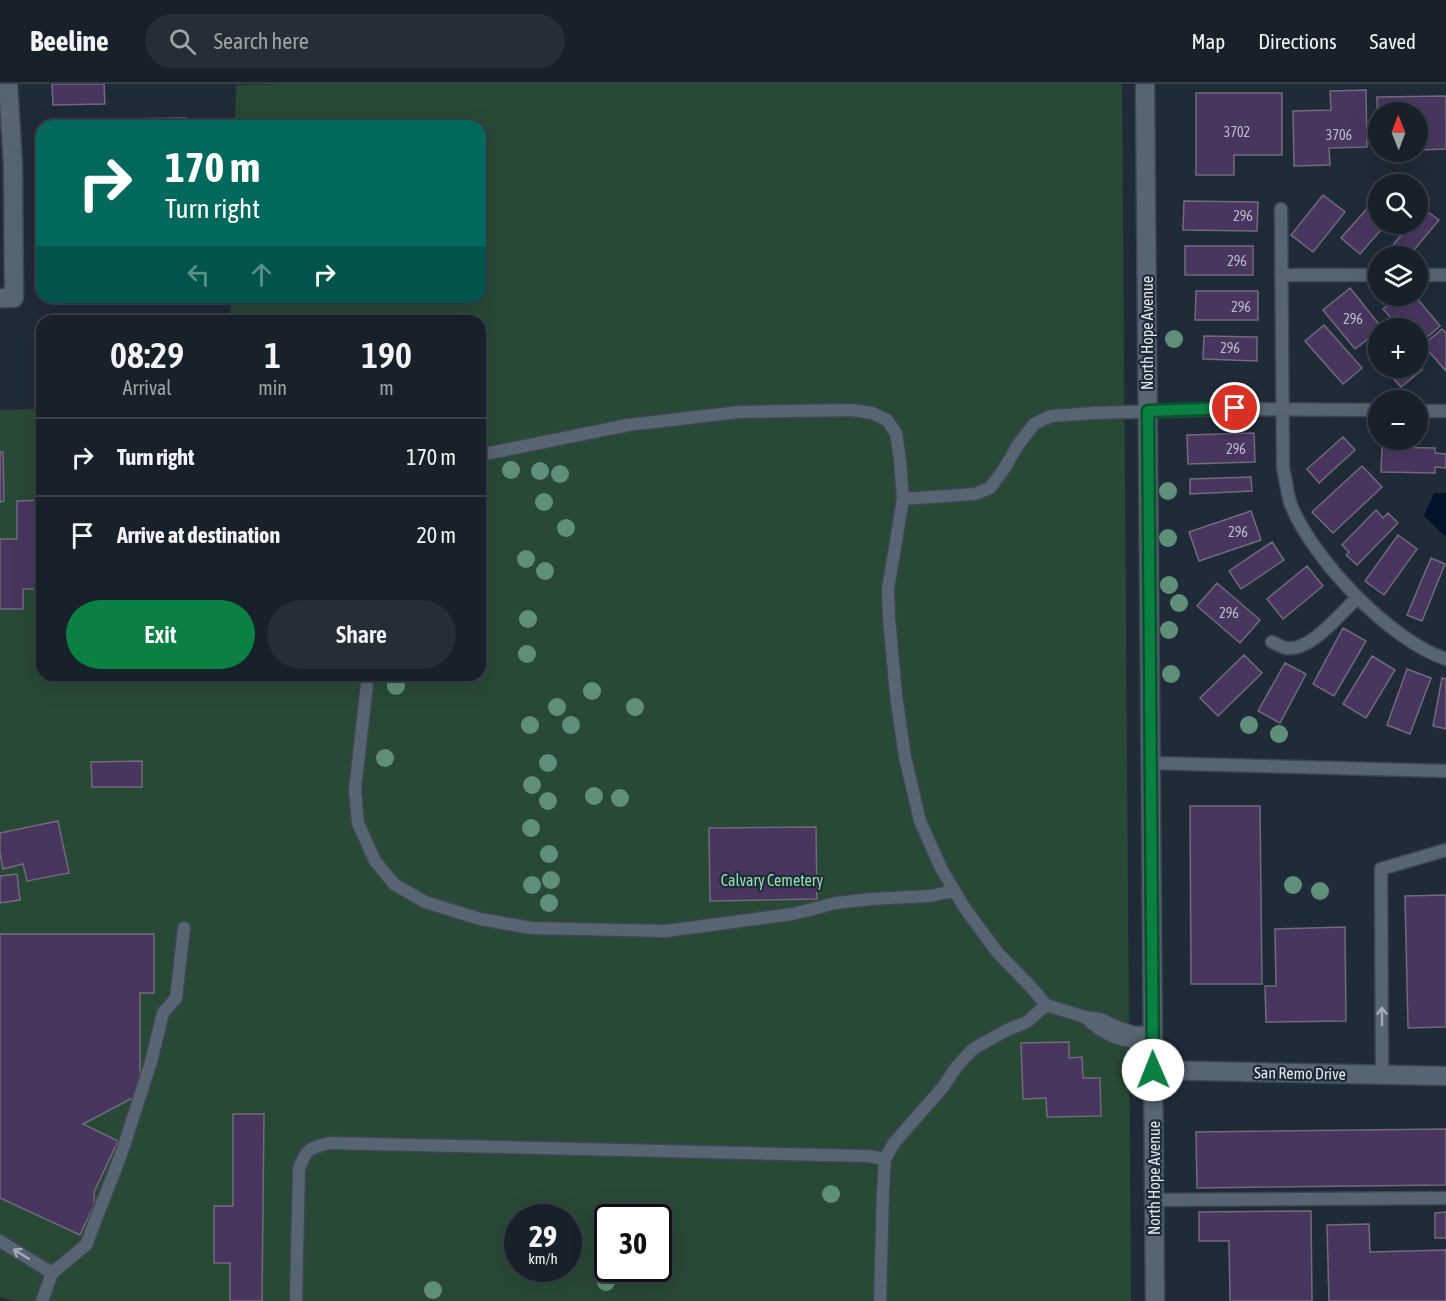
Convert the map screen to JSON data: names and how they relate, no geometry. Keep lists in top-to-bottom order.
{
  "streets": {
    "street": ["North Hope Avenue", "San Remo Drive"]
  },
  "crossings": [
    ["North Hope Avenue", "San Remo Drive"]
  ],
  "parks": ["Calvary Cemetery"],
  "house_numbers": [
    "3702",
    "3706",
    "296",
    "296",
    "296",
    "296",
    "296",
    "296",
    "296",
    "296"
  ],
  "north": "top",
  "page": {
    "header": "Beeline",
    "search": "Search here",
    "nav": ["Map", "Directions", "Saved"],
    "map_buttons": ["+", "−"],
    "turn": ["170 m", "Turn right"],
    "eta": [
      "08:29",
      "Arrival",
      "1",
      "min",
      "190",
      "m"
    ],
    "list": [
      {
        "name": "Turn right",
        "value": "170 m"
      },
      {
        "name": "Arrive at destination",
        "value": "20 m"
      }
    ],
    "buttons": ["Exit", "Share"],
    "speed": "29 km/h",
    "limit": "30"
  }
}
